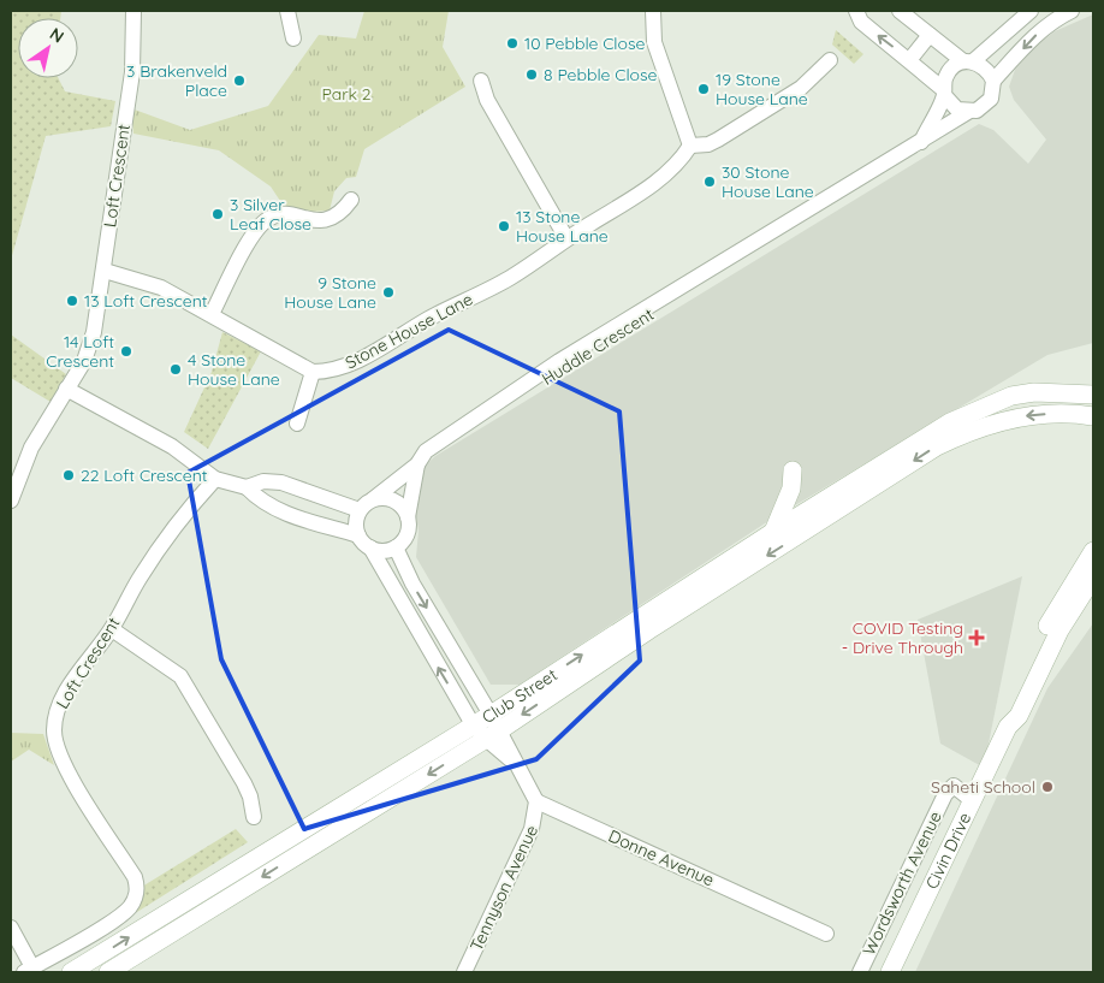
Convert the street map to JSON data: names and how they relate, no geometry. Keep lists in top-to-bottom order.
{
  "streets": {
    "main road": ["Club Street", "Civin Drive"],
    "street": [
      "Loft Crescent",
      "Stone House Lane",
      "Huddle Crescent",
      "Donne Avenue",
      "Wordsworth Avenue",
      "Tennyson Avenue"
    ]
  },
  "crossings": [
    ["Civin Drive", "Wordsworth Avenue"],
    ["Donne Avenue", "Tennyson Avenue"]
  ],
  "parks": ["Park 2"],
  "places": {
    "other": [
      "10 Pebble Close",
      "8 Pebble Close",
      "3 Brakenveld Place",
      "19 Stone House Lane",
      "30 Stone House Lane",
      "3 Silver Leaf Close",
      "13 Stone House Lane",
      "9 Stone House Lane",
      "13 Loft Crescent",
      "14 Loft Crescent",
      "4 Stone House Lane",
      "22 Loft Crescent",
      "Saheti School"
    ],
    "health": ["COVID Testing - Drive Through"]
  },
  "north": "top right"
}
